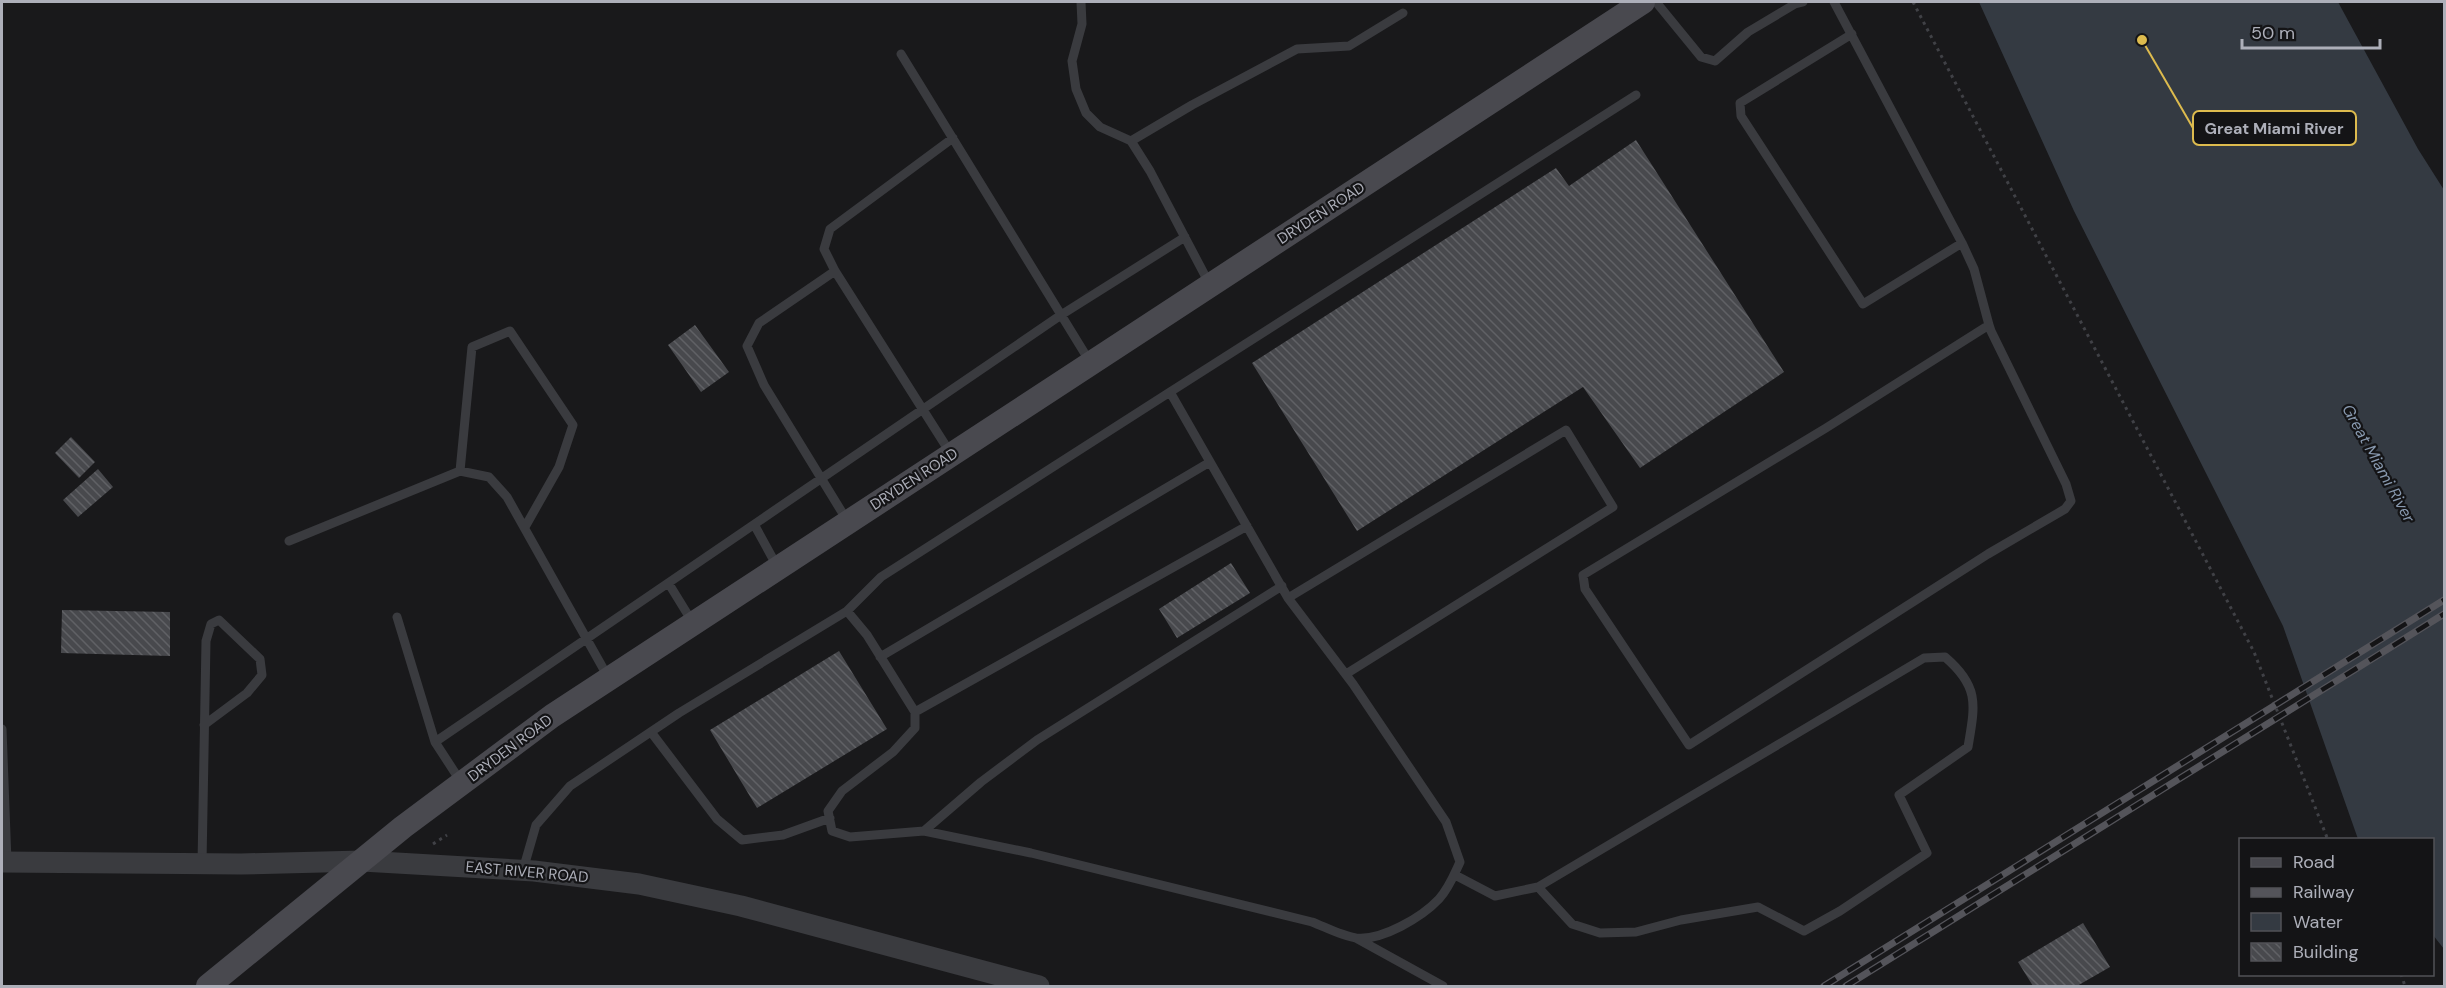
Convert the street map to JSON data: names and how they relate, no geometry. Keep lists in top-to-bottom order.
{
  "streets": {
    "main road": ["DRYDEN ROAD"],
    "street": ["EAST RIVER ROAD"]
  },
  "crossings": [
    ["DRYDEN ROAD", "EAST RIVER ROAD"]
  ],
  "water": ["Great Miami River"],
  "places": ["Great Miami River"],
  "legend": [
    "Road",
    "Railway",
    "Water",
    "Building"
  ],
  "scale_bar": "50 m"
}
